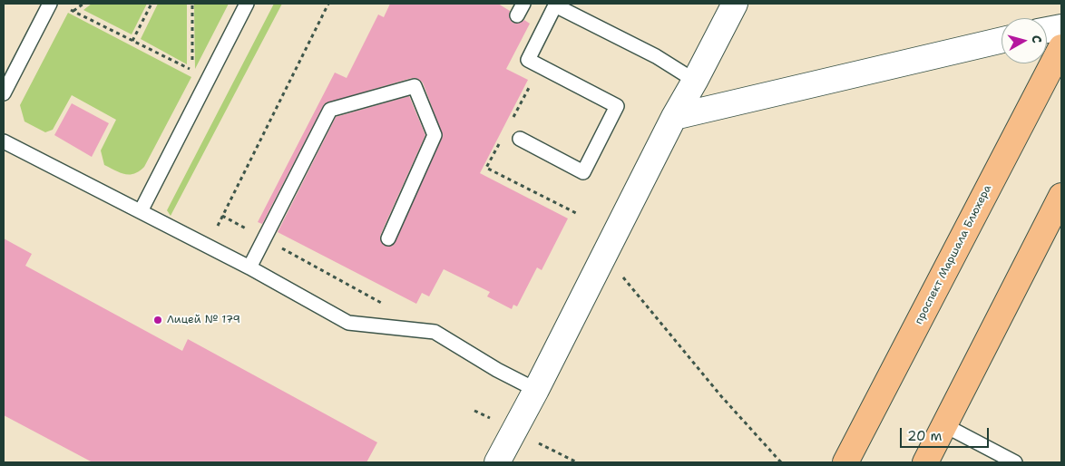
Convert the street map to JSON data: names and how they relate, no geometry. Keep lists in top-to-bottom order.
{
  "streets": {
    "main road": ["проспект Маршала Блюхера"]
  },
  "places": ["Лицей № 179"],
  "scale_bar": "20 m",
  "north": "right"
}
